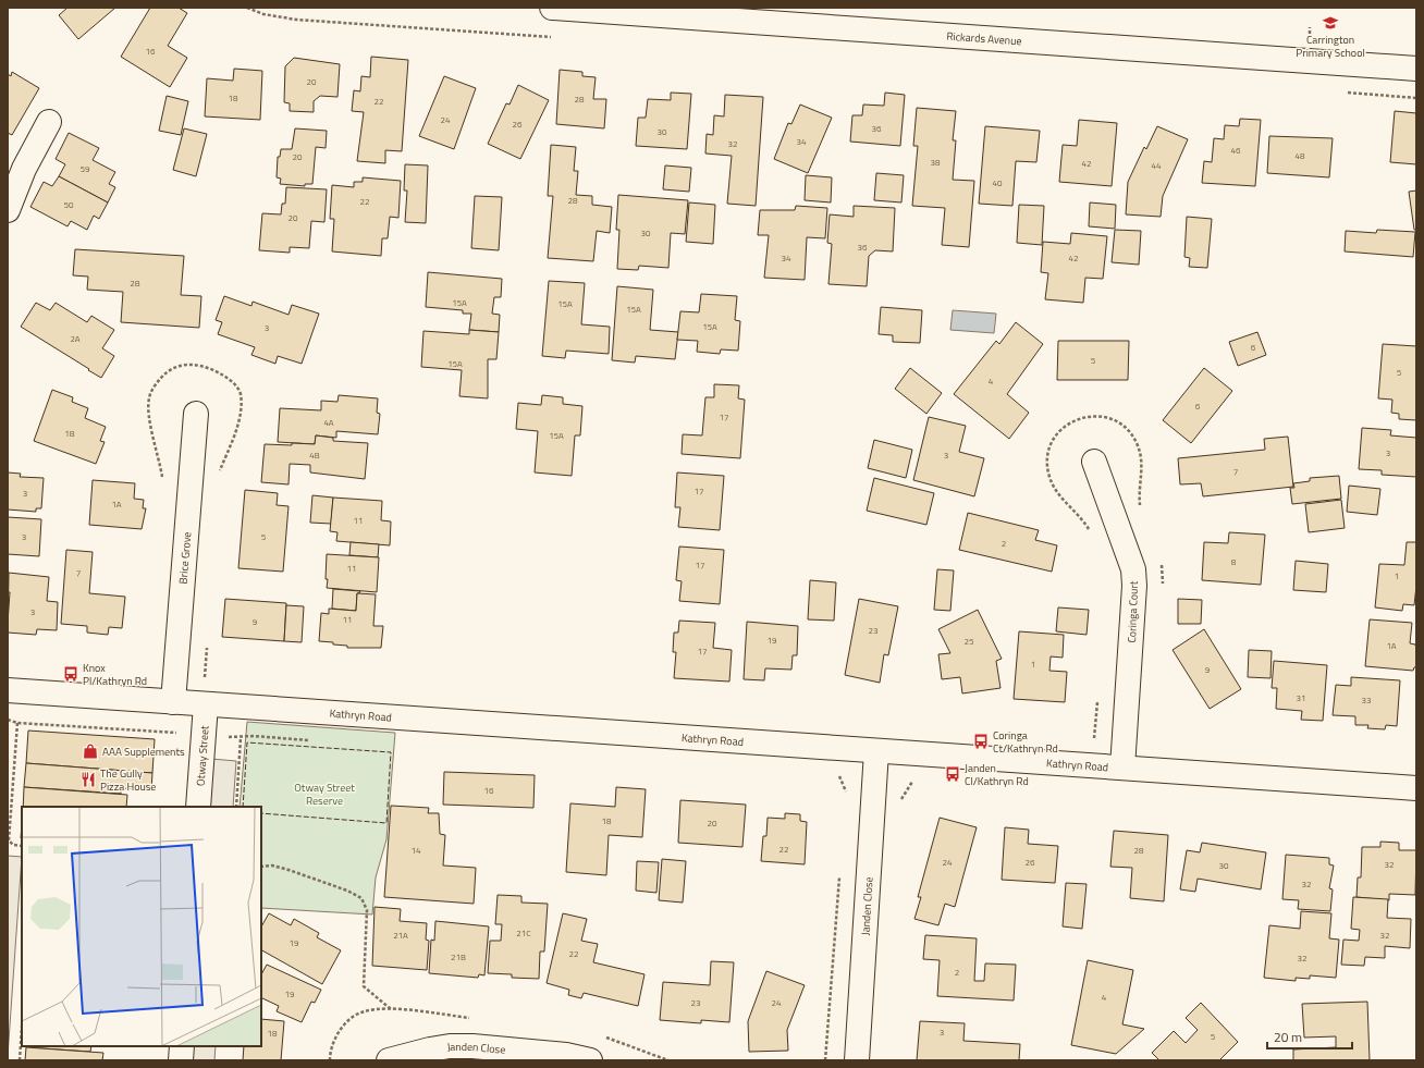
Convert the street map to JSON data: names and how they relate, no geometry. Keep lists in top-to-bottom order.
{
  "streets": {
    "street": [
      "Rickards Avenue",
      "Brice Grove",
      "Coringa Court",
      "Kathryn Road",
      "Otway Street",
      "Janden Close"
    ]
  },
  "crossings": [
    ["Brice Grove", "Kathryn Road"],
    ["Coringa Court", "Kathryn Road"],
    ["Kathryn Road", "Otway Street"],
    ["Kathryn Road", "Janden Close"]
  ],
  "parks": ["Otway Street Reserve"],
  "places": {
    "school or university": ["Carrington Primary School"],
    "bus stop": ["Knox Pl/Kathryn Rd", "Coringa Ct/Kathryn Rd", "Janden Cl/Kathryn Rd"],
    "shop": ["AAA Supplements"],
    "restaurant": ["The Gully Pizza House"]
  },
  "house_numbers": [
    "16",
    "20",
    "18",
    "28",
    "22",
    "24",
    "26",
    "36",
    "30",
    "34",
    "32",
    "46",
    "48",
    "20",
    "38",
    "42",
    "44",
    "59",
    "40",
    "28",
    "22",
    "50",
    "20",
    "30",
    "36",
    "34",
    "42",
    "2B",
    "15A",
    "15A",
    "15A",
    "15A",
    "3",
    "2A",
    "6",
    "5",
    "15A",
    "5",
    "4",
    "6",
    "17",
    "4A",
    "1B",
    "15A",
    "3",
    "4B",
    "3",
    "7",
    "17",
    "3",
    "1A",
    "11",
    "3",
    "5",
    "2",
    "8",
    "17",
    "11",
    "7",
    "1",
    "3",
    "11",
    "9",
    "23",
    "19",
    "25",
    "1A",
    "17",
    "1",
    "9",
    "31",
    "33",
    "16",
    "18",
    "20",
    "22",
    "14",
    "28",
    "24",
    "26",
    "32",
    "30",
    "32",
    "21C",
    "21A",
    "32",
    "19",
    "22",
    "21B",
    "32",
    "2",
    "19",
    "4",
    "23",
    "24",
    "3",
    "18",
    "5"
  ],
  "scale_bar": "20 m"
}
